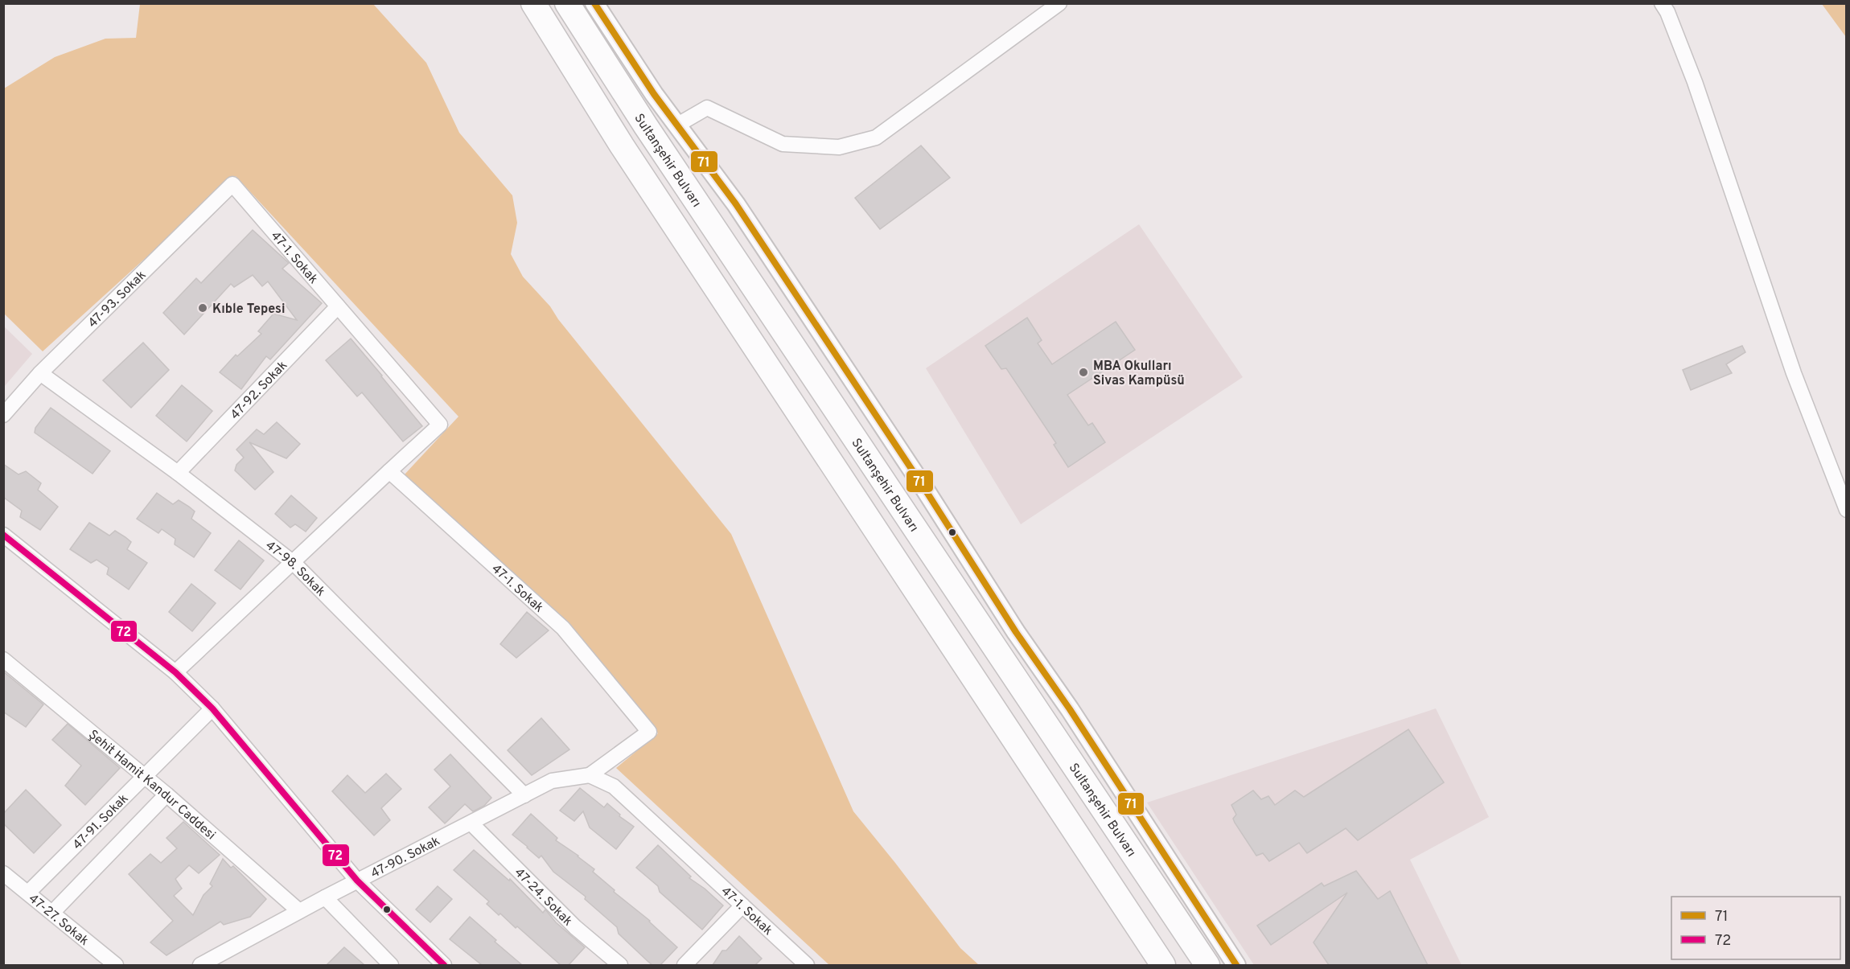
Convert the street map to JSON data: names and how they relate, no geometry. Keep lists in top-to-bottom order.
{
  "streets": {
    "highway": ["Sultanşehir Bulvarı"],
    "street": [
      "47-1. Sokak",
      "47-93. Sokak",
      "47-92. Sokak",
      "47-98. Sokak",
      "Şehit Hamit Kandur Caddesi",
      "47-91. Sokak",
      "47-90. Sokak",
      "47-24. Sokak",
      "47-27. Sokak"
    ]
  },
  "crossings": [
    ["47-1. Sokak", "47-93. Sokak"],
    ["47-1. Sokak", "47-92. Sokak"],
    ["47-1. Sokak", "47-90. Sokak"],
    ["47-93. Sokak", "47-98. Sokak"],
    ["47-92. Sokak", "47-98. Sokak"],
    ["47-98. Sokak", "47-90. Sokak"],
    ["Şehit Hamit Kandur Caddesi", "47-91. Sokak"],
    ["Şehit Hamit Kandur Caddesi", "47-90. Sokak"],
    ["47-91. Sokak", "47-27. Sokak"],
    ["47-90. Sokak", "47-24. Sokak"]
  ],
  "places": ["Kıble Tepesi", "MBA Okulları Sivas Kampüsü"],
  "lines": ["transit line 71", "transit line 72"],
  "legend": ["71", "72"]
}
